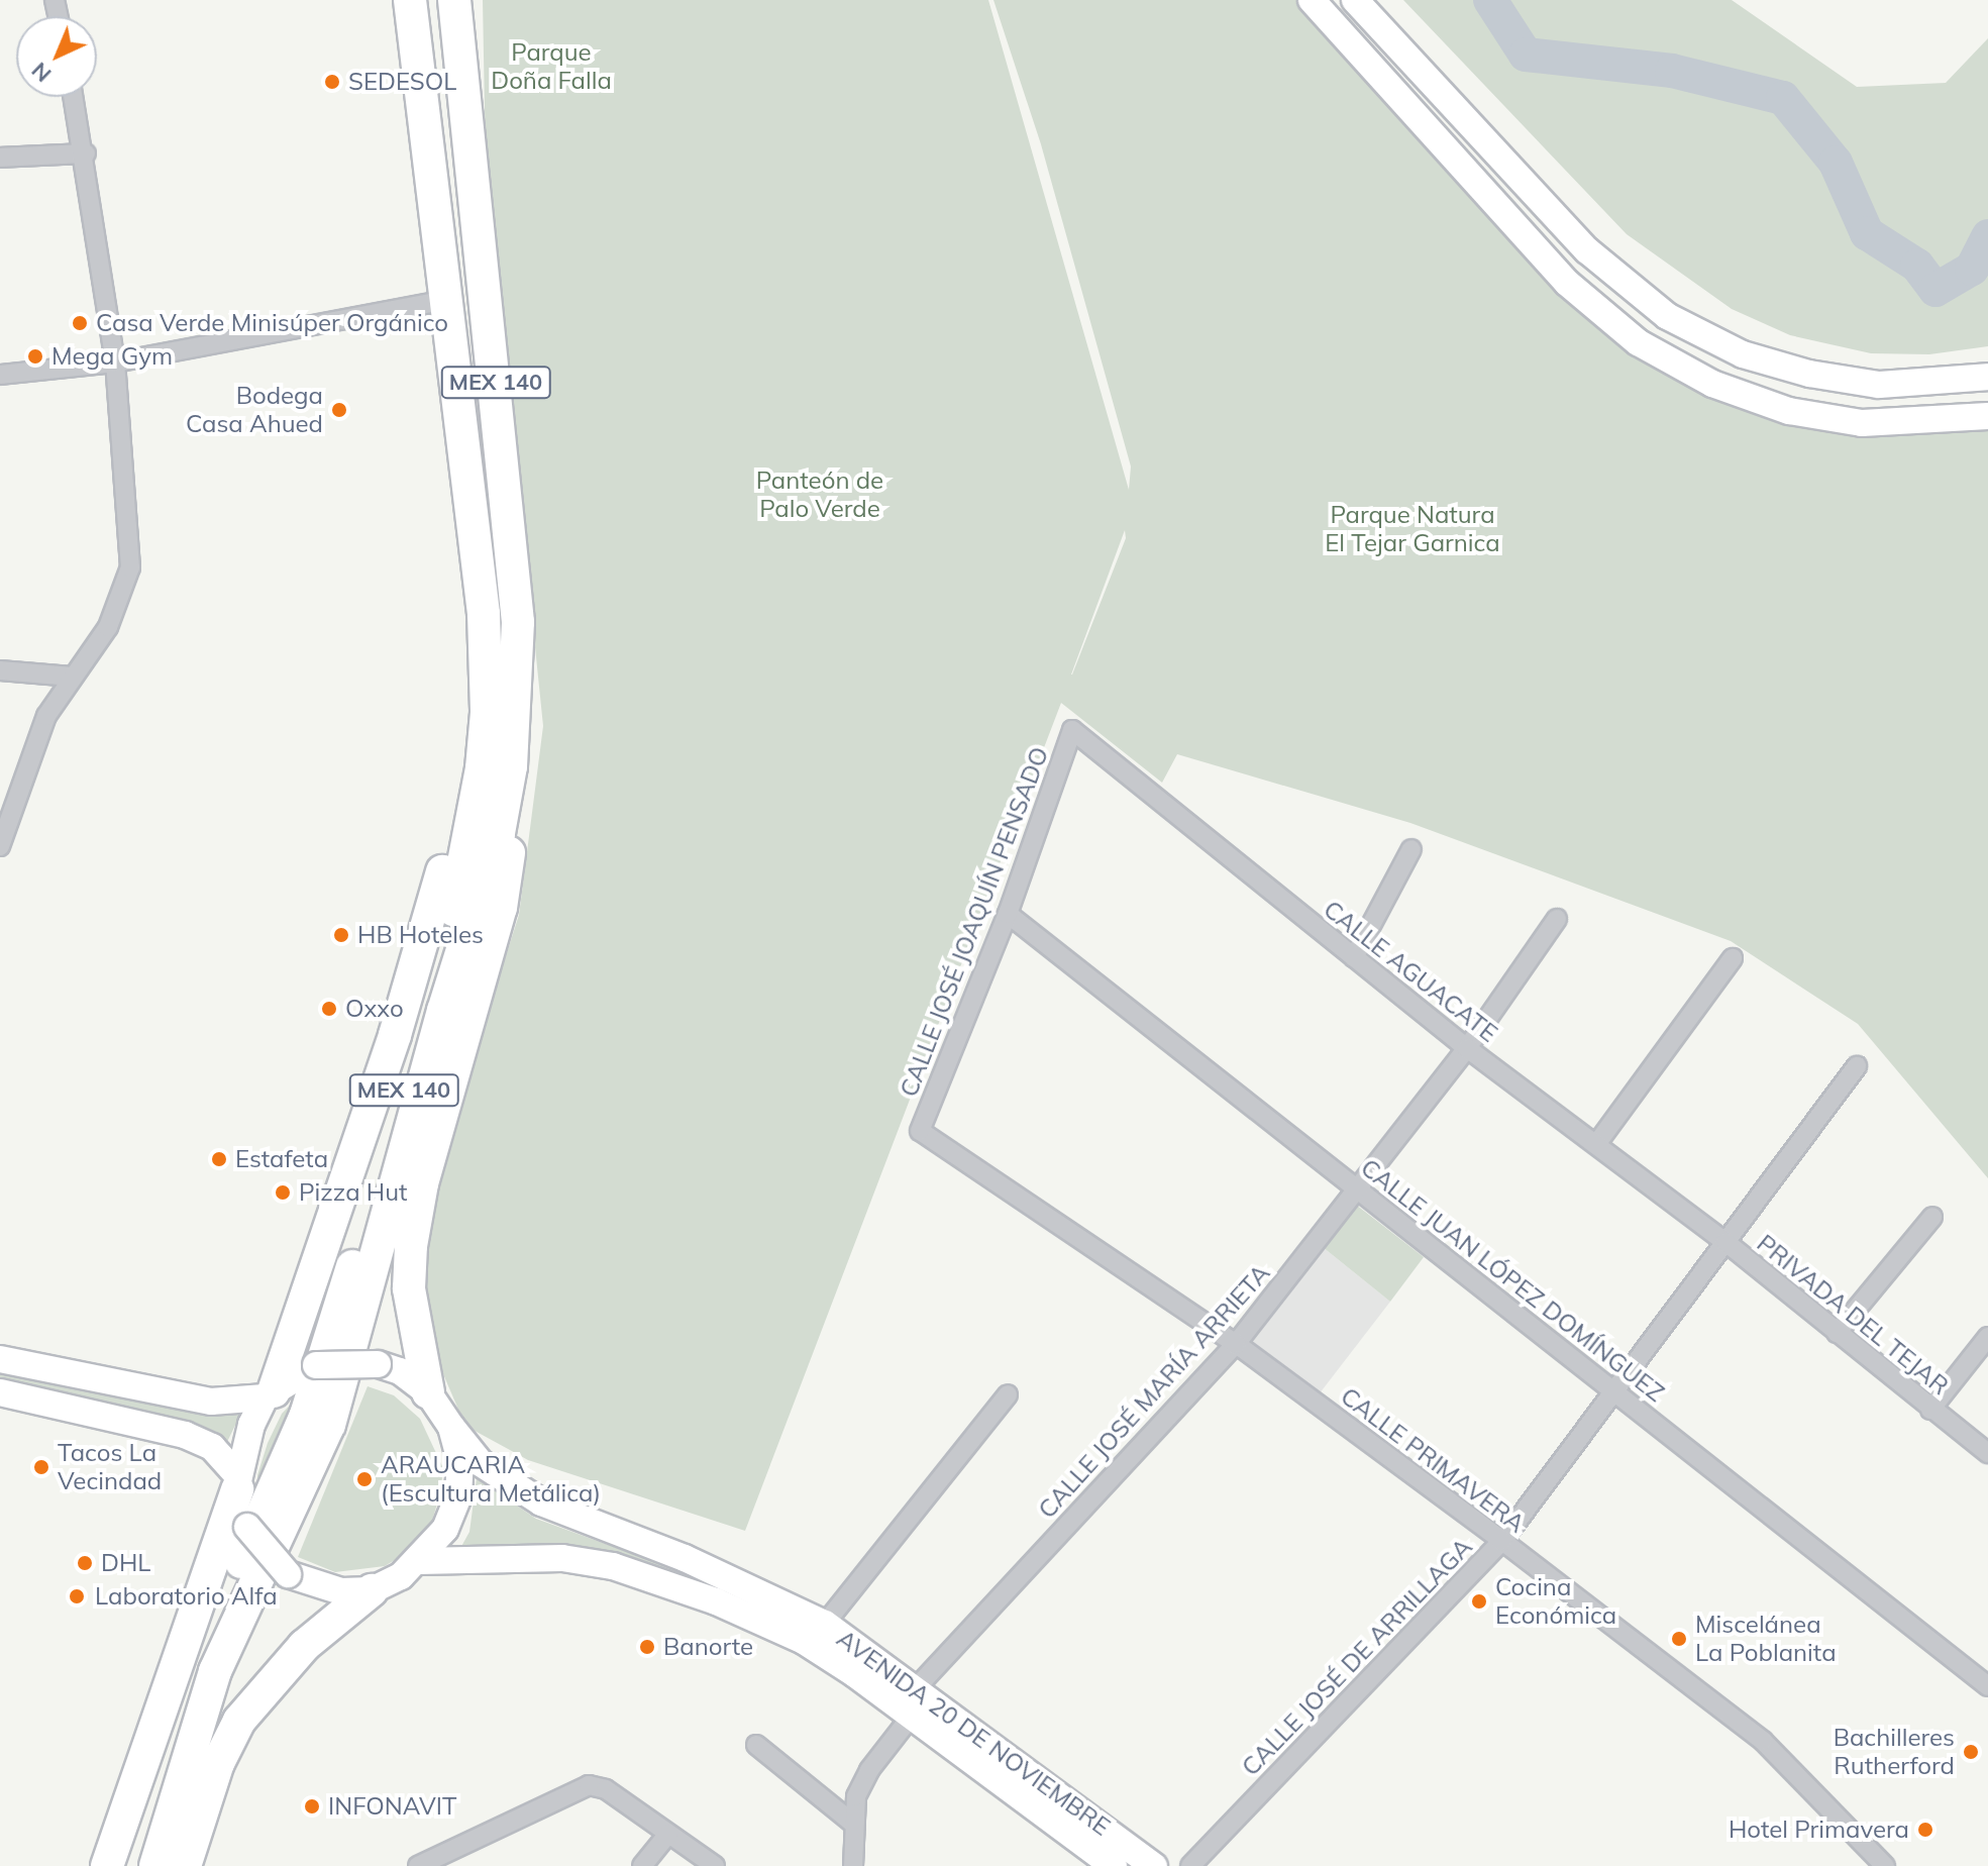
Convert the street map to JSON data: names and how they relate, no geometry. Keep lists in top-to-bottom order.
{
  "streets": {
    "highway": ["MEX 140"],
    "main road": ["AVENIDA 20 DE NOVIEMBRE"],
    "street": [
      "CALLE JOSÉ JOAQUÍN PENSADO",
      "CALLE AGUACATE",
      "CALLE JUAN LÓPEZ DOMÍNGUEZ",
      "PRIVADA DEL TEJAR",
      "CALLE JOSÉ MARÍA ARRIETA",
      "CALLE PRIMAVERA",
      "CALLE JOSÉ DE ARRILLAGA"
    ]
  },
  "crossings": [
    ["CALLE JOSÉ JOAQUÍN PENSADO", "CALLE AGUACATE"],
    ["CALLE JOSÉ JOAQUÍN PENSADO", "CALLE JUAN LÓPEZ DOMÍNGUEZ"],
    ["CALLE JOSÉ JOAQUÍN PENSADO", "CALLE PRIMAVERA"],
    ["CALLE AGUACATE", "PRIVADA DEL TEJAR"],
    ["CALLE AGUACATE", "CALLE JOSÉ MARÍA ARRIETA"],
    ["CALLE AGUACATE", "CALLE JOSÉ DE ARRILLAGA"],
    ["CALLE JUAN LÓPEZ DOMÍNGUEZ", "CALLE JOSÉ MARÍA ARRIETA"],
    ["CALLE JUAN LÓPEZ DOMÍNGUEZ", "CALLE JOSÉ DE ARRILLAGA"],
    ["PRIVADA DEL TEJAR", "CALLE JOSÉ DE ARRILLAGA"],
    ["CALLE JOSÉ MARÍA ARRIETA", "CALLE PRIMAVERA"],
    ["CALLE JOSÉ MARÍA ARRIETA", "AVENIDA 20 DE NOVIEMBRE"],
    ["CALLE PRIMAVERA", "CALLE JOSÉ DE ARRILLAGA"]
  ],
  "parks": ["Parque Doña Falla", "Panteón de Palo Verde", "Parque Natura El Tejar Garnica"],
  "places": [
    "SEDESOL",
    "Casa Verde Minisúper Orgánico",
    "Mega Gym",
    "Bodega Casa Ahued",
    "HB Hoteles",
    "Oxxo",
    "Estafeta",
    "Pizza Hut",
    "Tacos La Vecindad",
    "ARAUCARIA (Escultura Metálica)",
    "DHL",
    "Laboratorio Alfa",
    "Cocina Económica",
    "Miscelánea La Poblanita",
    "Banorte",
    "Bachilleres Rutherford",
    "INFONAVIT",
    "Hotel Primavera"
  ],
  "north": "bottom left"
}
